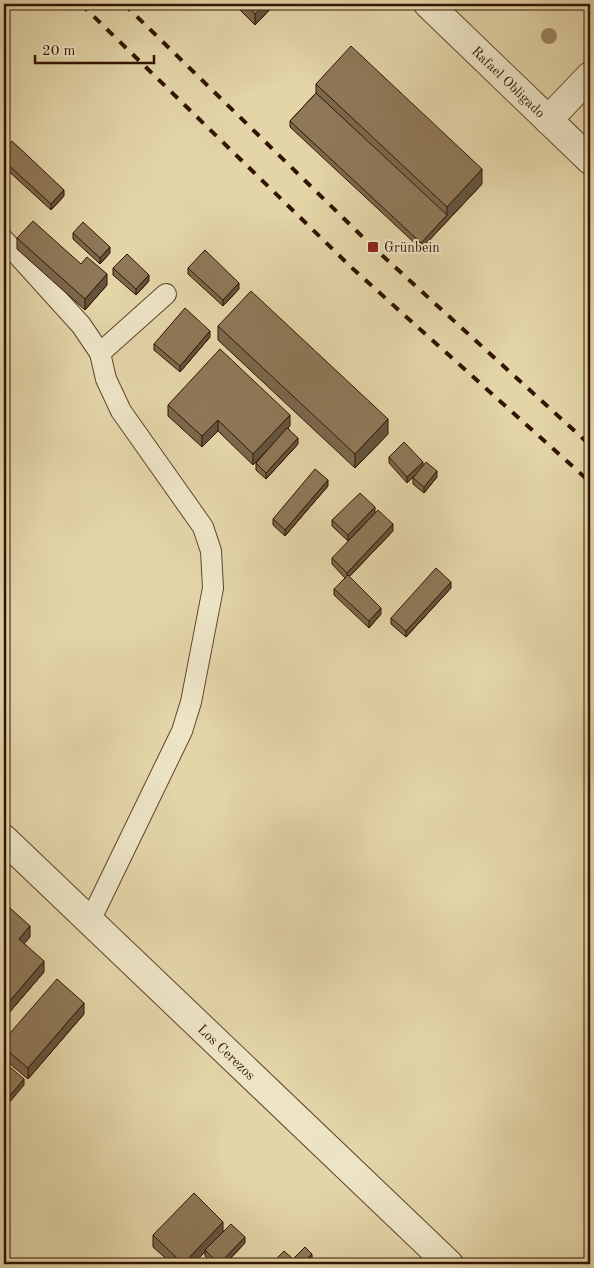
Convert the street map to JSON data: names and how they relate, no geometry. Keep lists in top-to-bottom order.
{
  "streets": {
    "street": ["Rafael Obligado", "Los Cerezos"]
  },
  "places": {
    "transit": ["Grünbein"]
  },
  "scale_bar": "20 m"
}
